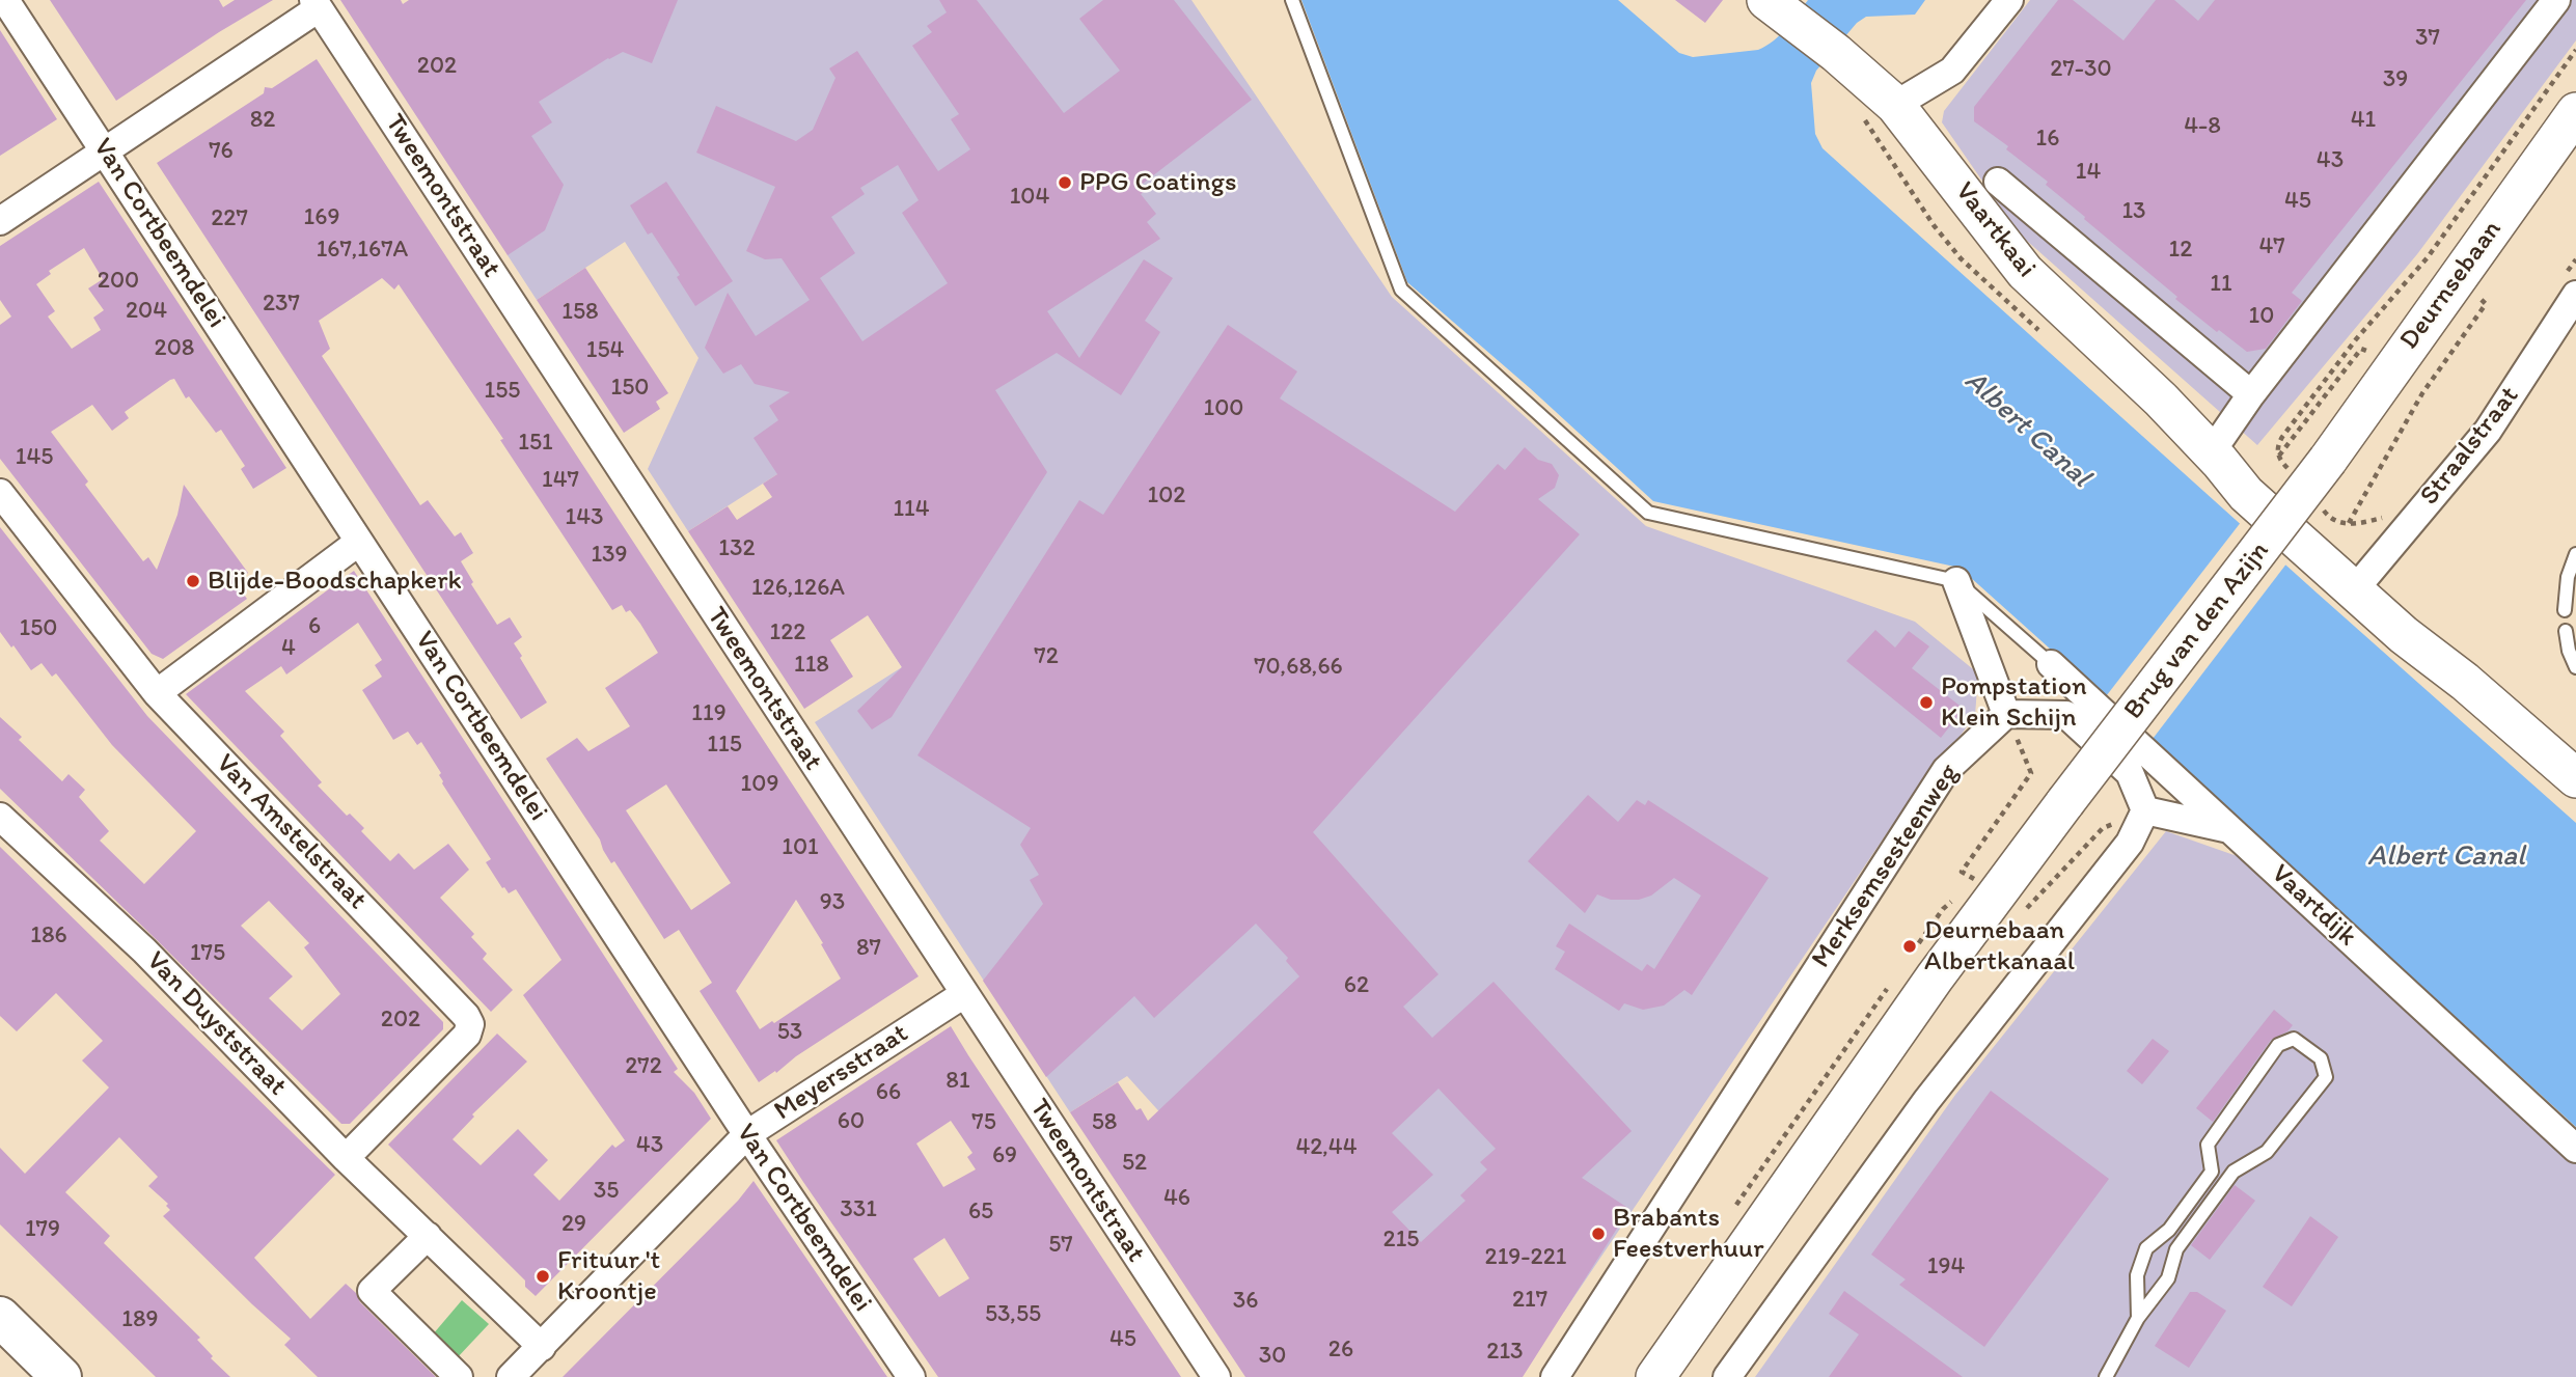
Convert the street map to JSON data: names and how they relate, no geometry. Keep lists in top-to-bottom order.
{
  "streets": {
    "main road": ["Vaartkaai", "Deurnsebaan", "Brug van den Azijn"],
    "street": [
      "Tweemontstraat",
      "Van Cortbeemdelei",
      "Straalstraat",
      "Van Amstelstraat",
      "Merksemsesteenweg",
      "Vaartdijk",
      "Van Duyststraat",
      "Meyersstraat"
    ]
  },
  "crossings": [
    ["Tweemontstraat", "Meyersstraat"],
    ["Vaartkaai", "Straalstraat"],
    ["Van Cortbeemdelei", "Meyersstraat"],
    ["Deurnsebaan", "Brug van den Azijn"],
    ["Van Amstelstraat", "Van Duyststraat"],
    ["Van Duyststraat", "Meyersstraat"]
  ],
  "water": ["Albert Canal"],
  "places": [
    "PPG Coatings",
    "Blijde-Boodschapkerk",
    "Pompstation Klein Schijn",
    "Deurnebaan Albertkanaal",
    "Brabants Feestverhuur",
    "Frituur 't Kroontje"
  ],
  "house_numbers": [
    "37",
    "202",
    "27-30",
    "39",
    "82",
    "41",
    "4-8",
    "16",
    "76",
    "43",
    "14",
    "104",
    "45",
    "13",
    "169",
    "227",
    "47",
    "167,167A",
    "12",
    "200",
    "11",
    "237",
    "204",
    "158",
    "10",
    "208",
    "154",
    "150",
    "155",
    "100",
    "151",
    "145",
    "147",
    "102",
    "114",
    "143",
    "132",
    "139",
    "126,126A",
    "6",
    "150",
    "122",
    "4",
    "72",
    "118",
    "70,68,66",
    "119",
    "115",
    "109",
    "101",
    "93",
    "186",
    "87",
    "175",
    "62",
    "202",
    "53",
    "272",
    "81",
    "66",
    "60",
    "75",
    "58",
    "43",
    "42,44",
    "69",
    "52",
    "35",
    "46",
    "331",
    "65",
    "29",
    "179",
    "215",
    "57",
    "219-221",
    "194",
    "217",
    "36",
    "53,55",
    "189",
    "45",
    "26",
    "213",
    "30"
  ]
}
